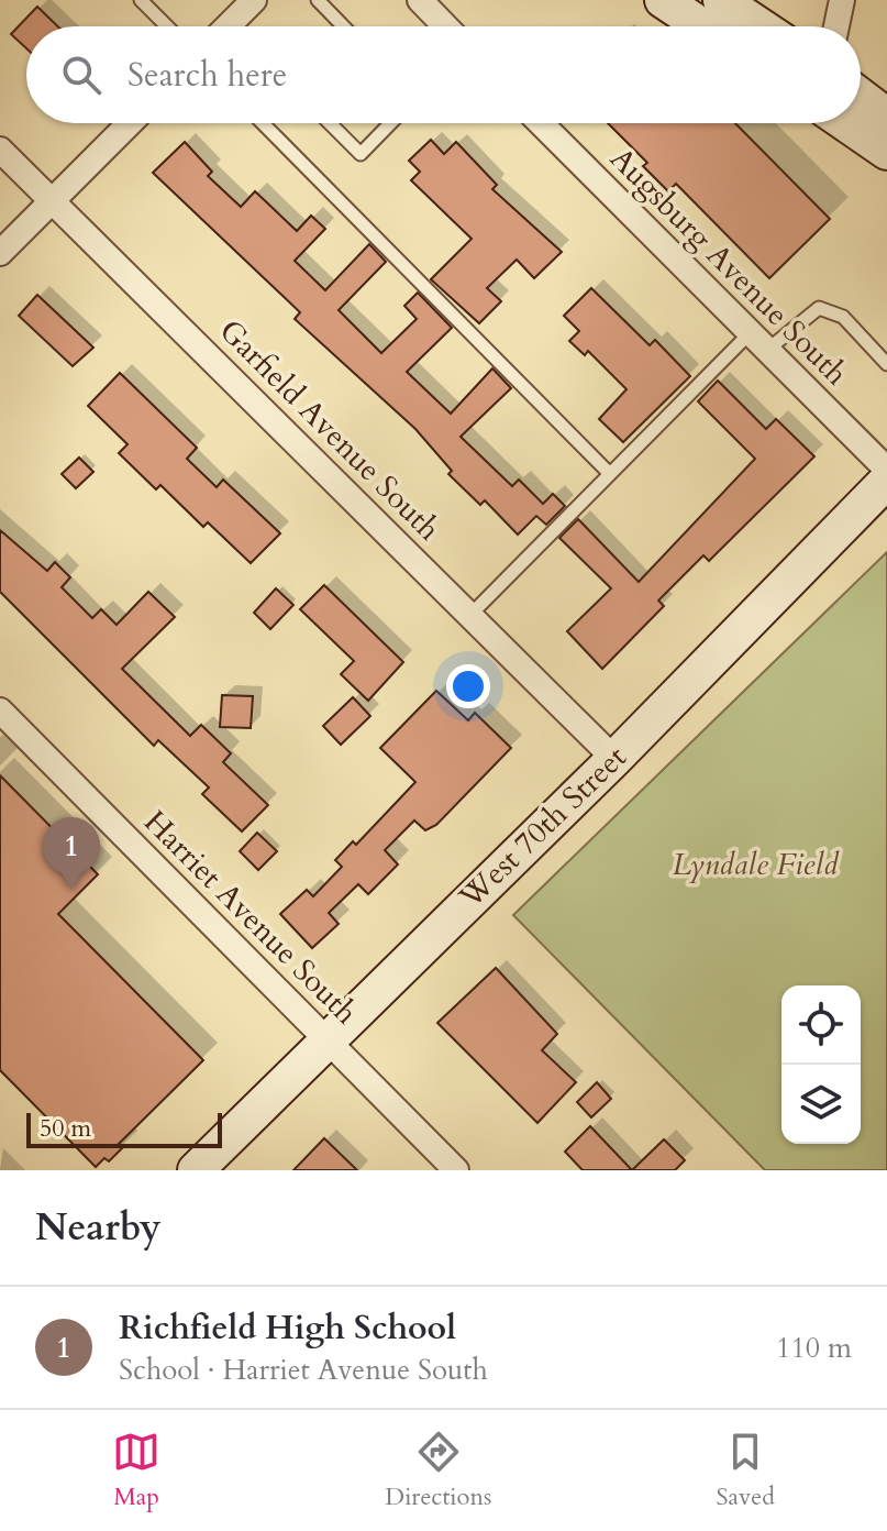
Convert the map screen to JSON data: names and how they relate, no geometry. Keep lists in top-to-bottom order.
{
  "streets": {
    "street": [
      "Augsburg Avenue South",
      "Garfield Avenue South",
      "West 70th Street",
      "Harriet Avenue South"
    ]
  },
  "crossings": [
    ["Garfield Avenue South", "West 70th Street"],
    ["West 70th Street", "Harriet Avenue South"]
  ],
  "parks": ["Lyndale Field"],
  "scale_bar": "50 m",
  "page": {
    "search": "Search here",
    "pins": "1",
    "scale": "50 m",
    "heading": "Nearby",
    "list": [
      {
        "mark": "1",
        "name": "Richfield High School",
        "note": "School · Harriet Avenue South",
        "value": "110 m"
      }
    ],
    "nav": ["Map", "Directions", "Saved"]
  }
}
